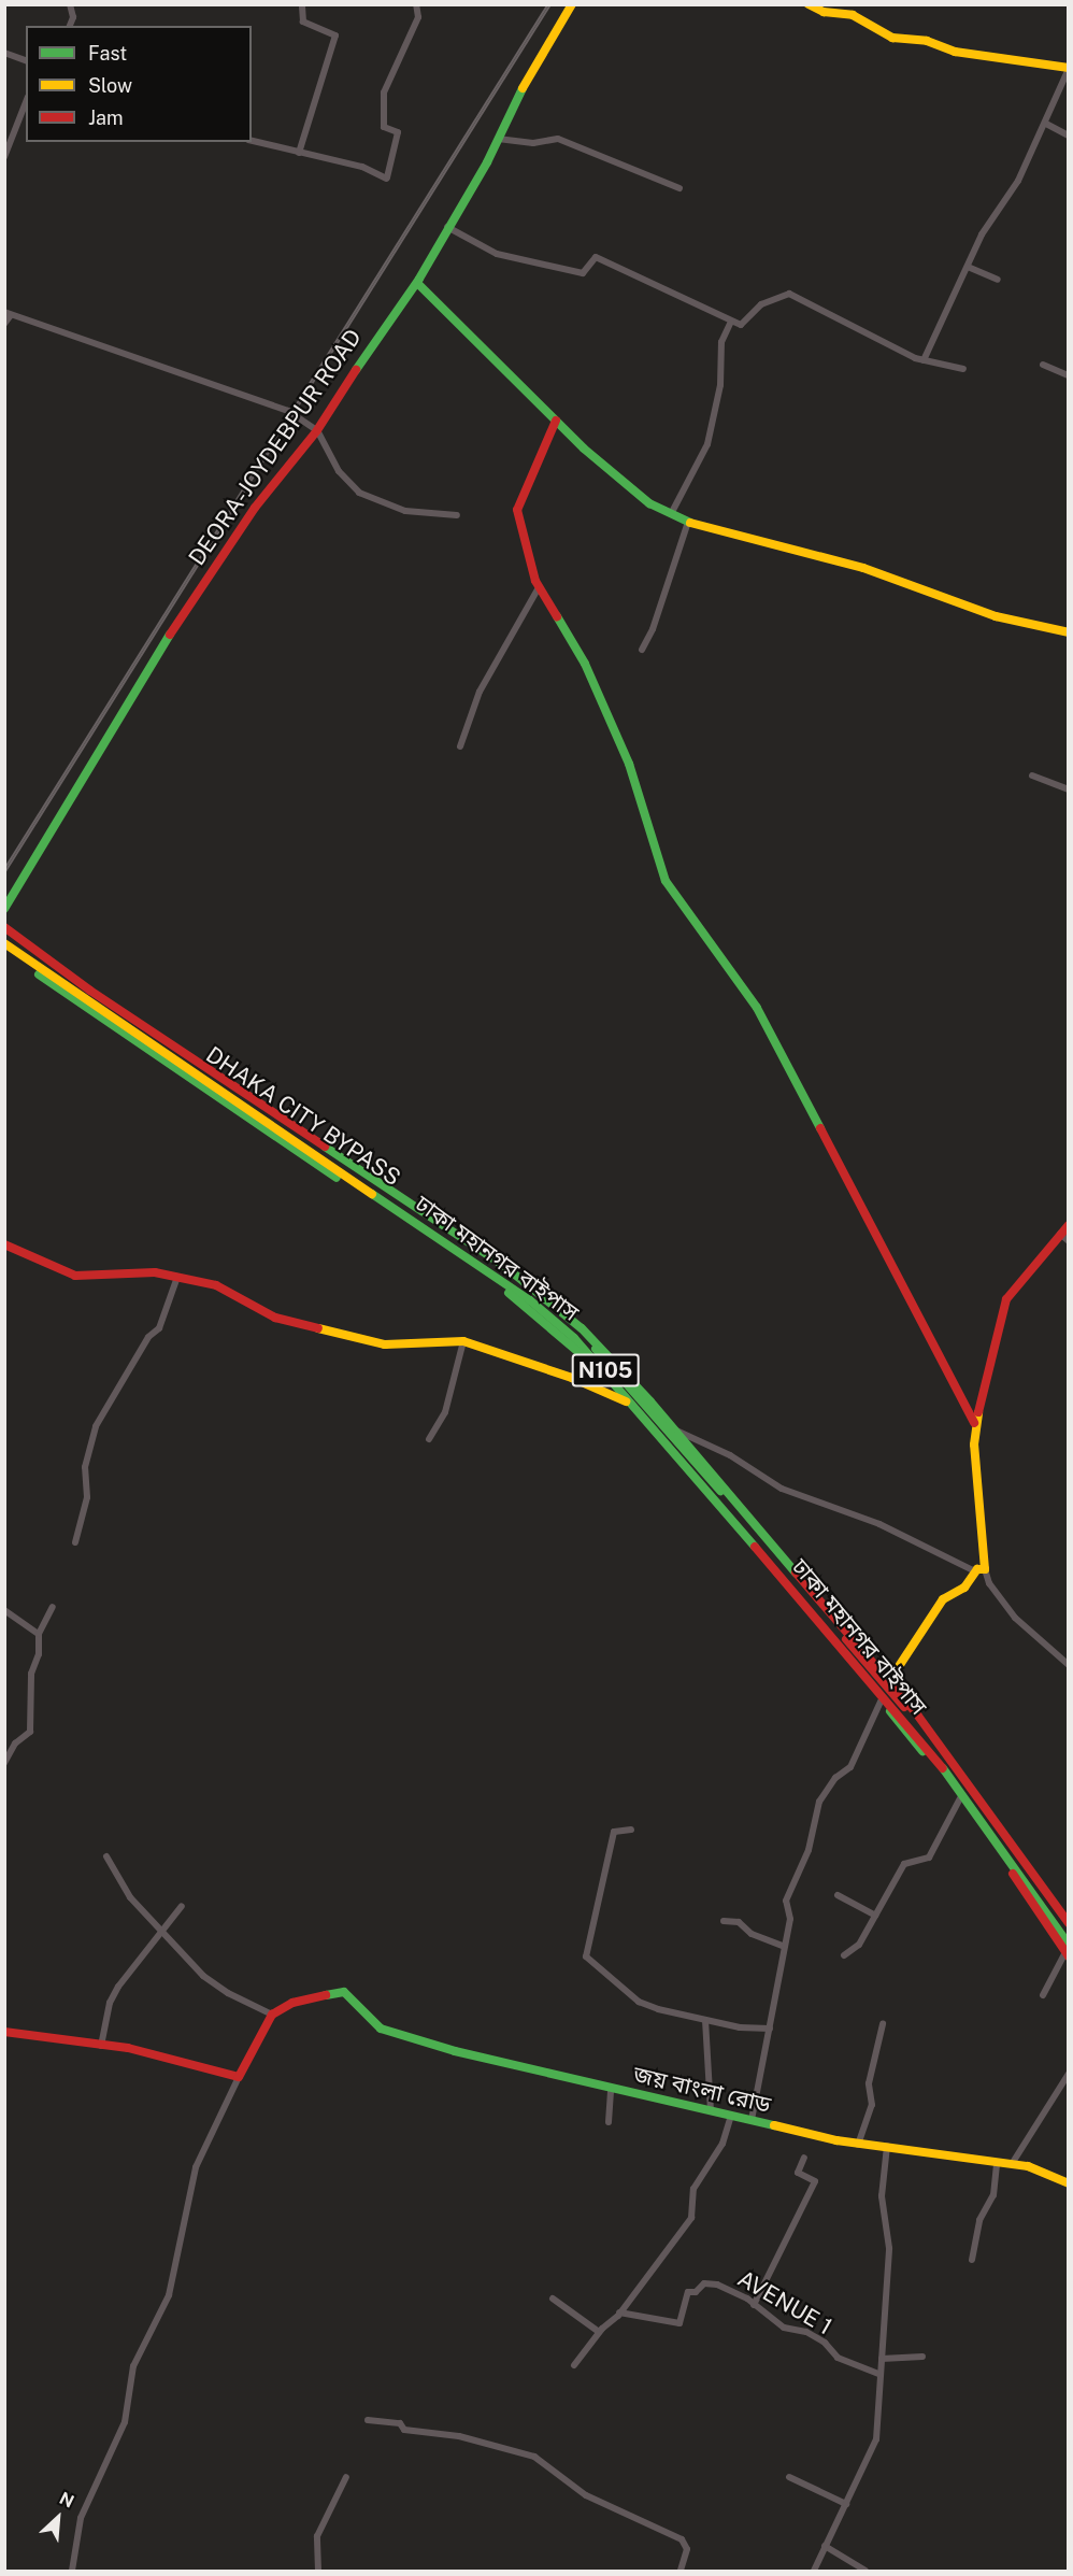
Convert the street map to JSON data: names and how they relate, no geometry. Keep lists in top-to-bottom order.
{
  "streets": {
    "main road": [
      "DEORA-JOYDEBPUR ROAD",
      "DHAKA CITY BYPASS",
      "ঢাকা মহানগর বাইপাস",
      "N105",
      "জয় বাংলা রোড"
    ],
    "street": ["AVENUE 1"]
  },
  "legend": ["Fast", "Slow", "Jam"],
  "north": "top right"
}
